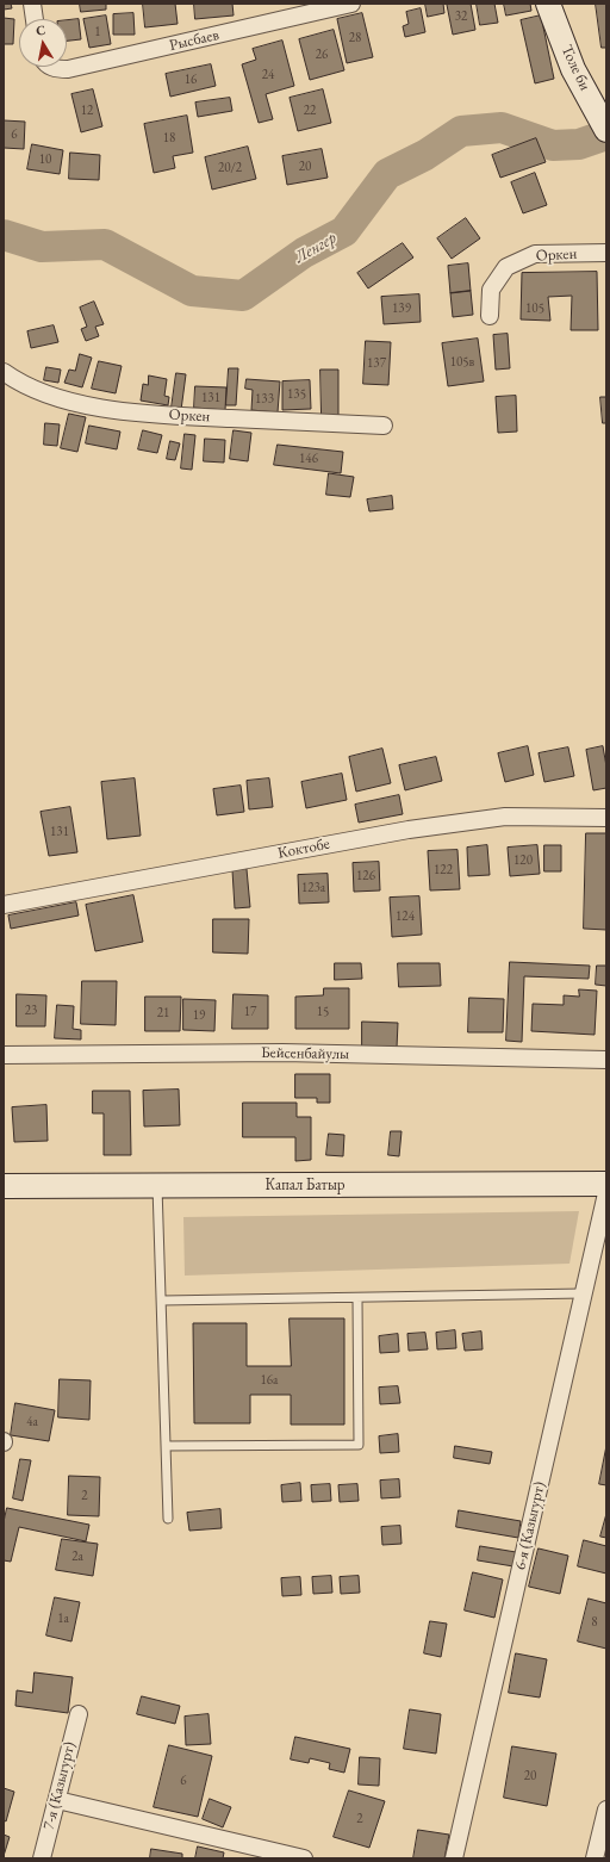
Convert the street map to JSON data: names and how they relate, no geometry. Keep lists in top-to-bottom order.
{
  "streets": {
    "main road": ["Толе би", "Капал Батыр"],
    "street": [
      "Рысбаев",
      "Оркен",
      "Коктобе",
      "Бейсенбайулы",
      "6-я (Казыгурт)",
      "7-я (Казыгурт)"
    ]
  },
  "water": ["Ленгер"],
  "house_numbers": [
    "32",
    "1",
    "28",
    "26",
    "24",
    "16",
    "12",
    "22",
    "6",
    "18",
    "10",
    "20",
    "20/2",
    "139",
    "105",
    "105в",
    "137",
    "135",
    "131",
    "133",
    "146",
    "131",
    "120",
    "122",
    "126",
    "123а",
    "124",
    "23",
    "17",
    "15",
    "21",
    "19",
    "16а",
    "4а",
    "2",
    "2а",
    "1а",
    "8",
    "20",
    "6",
    "2"
  ],
  "north": "top"
}
